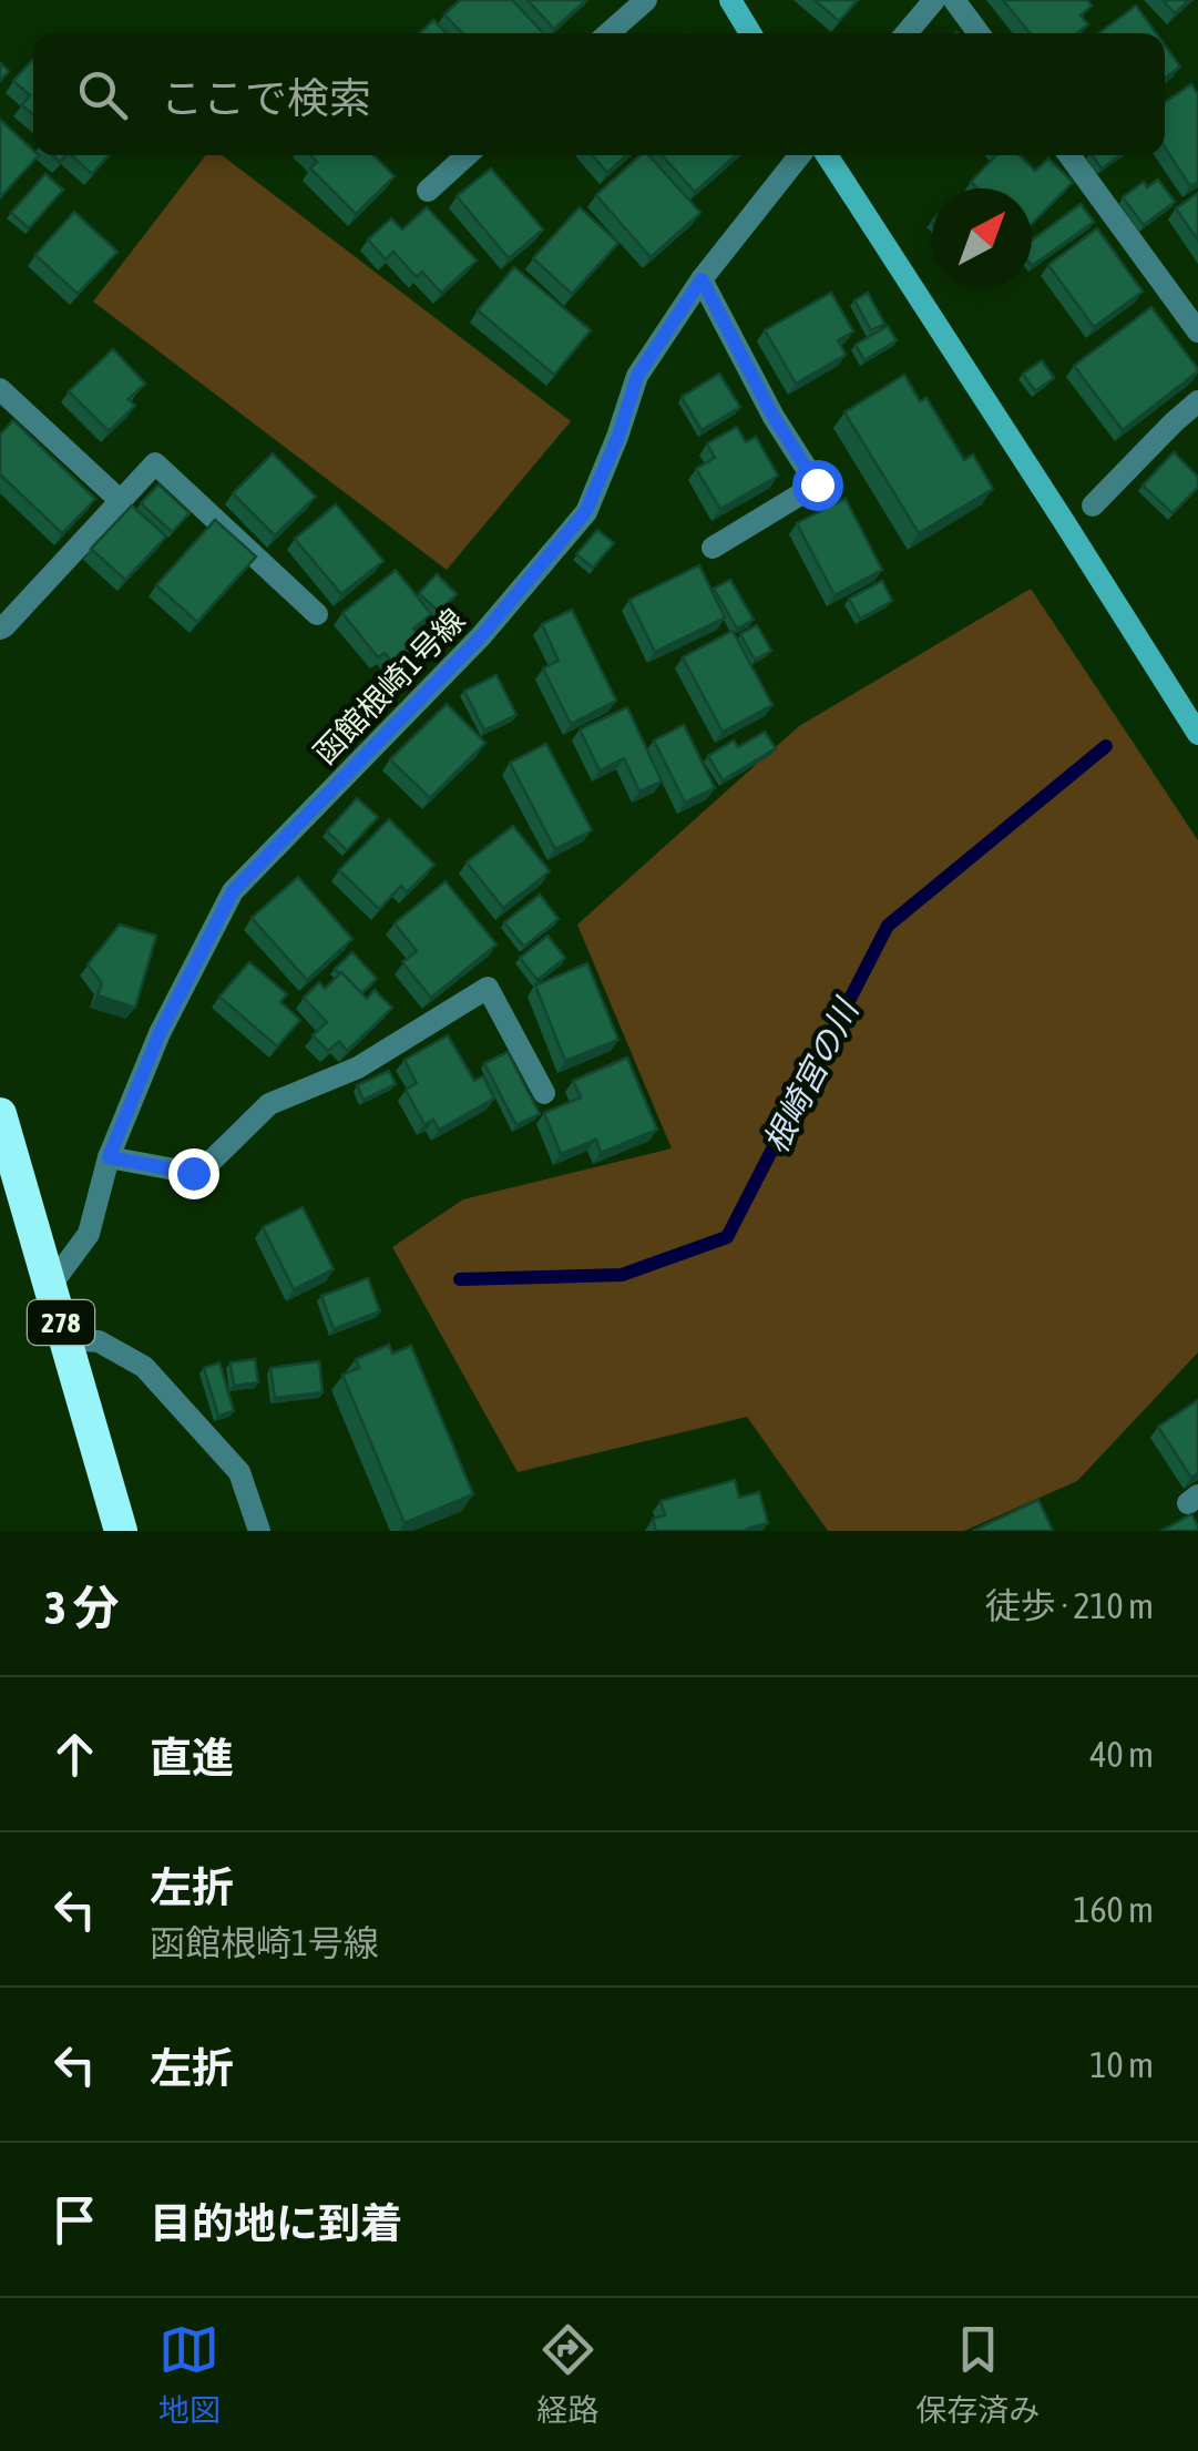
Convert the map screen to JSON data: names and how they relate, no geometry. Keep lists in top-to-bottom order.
{
  "streets": {
    "highway": ["278"],
    "street": ["函館根崎1号線"]
  },
  "crossings": [
    ["函館根崎1号線", "278"]
  ],
  "water": ["根崎宮の川"],
  "north": "top right",
  "page": {
    "search": "ここで検索",
    "heading": ["3 分", "徒歩 · 210 m"],
    "list": [
      ["直進", "40 m"],
      ["左折", "函館根崎1号線", "160 m"],
      ["左折", "10 m"],
      "目的地に到着"
    ],
    "nav": ["地図", "経路", "保存済み"]
  }
}
